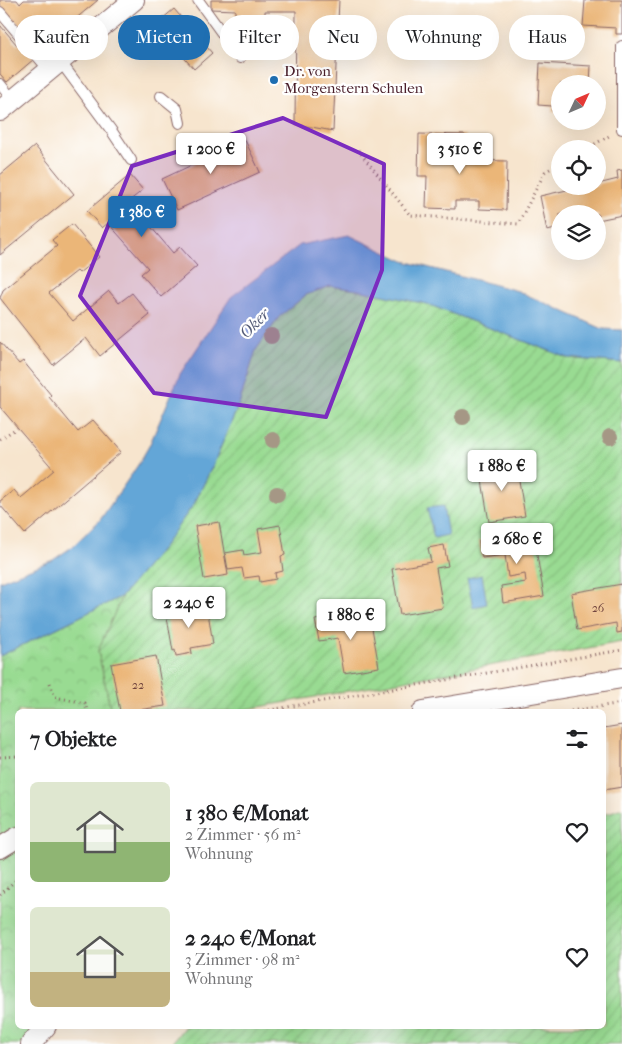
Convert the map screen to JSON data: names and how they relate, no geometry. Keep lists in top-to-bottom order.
{
  "water": ["Oker"],
  "places": ["Dr. von Morgenstern Schulen"],
  "house_numbers": ["26", "22"],
  "north": "top right",
  "page": {
    "chip": [
      "Kaufen",
      "Mieten",
      "Filter",
      "Neu",
      "Wohnung",
      "Haus"
    ],
    "price": [
      "1 200 €",
      "3 510 €",
      "1 380 €",
      "1 880 €",
      "2 680 €",
      "2 240 €",
      "1 880 €"
    ],
    "heading": "7 Objekte",
    "list": [
      {
        "name": "1 380 €/Monat",
        "note": "2 Zimmer · 56 m² · Wohnung"
      },
      {
        "name": "2 240 €/Monat",
        "note": "3 Zimmer · 98 m² · Wohnung"
      }
    ]
  }
}
